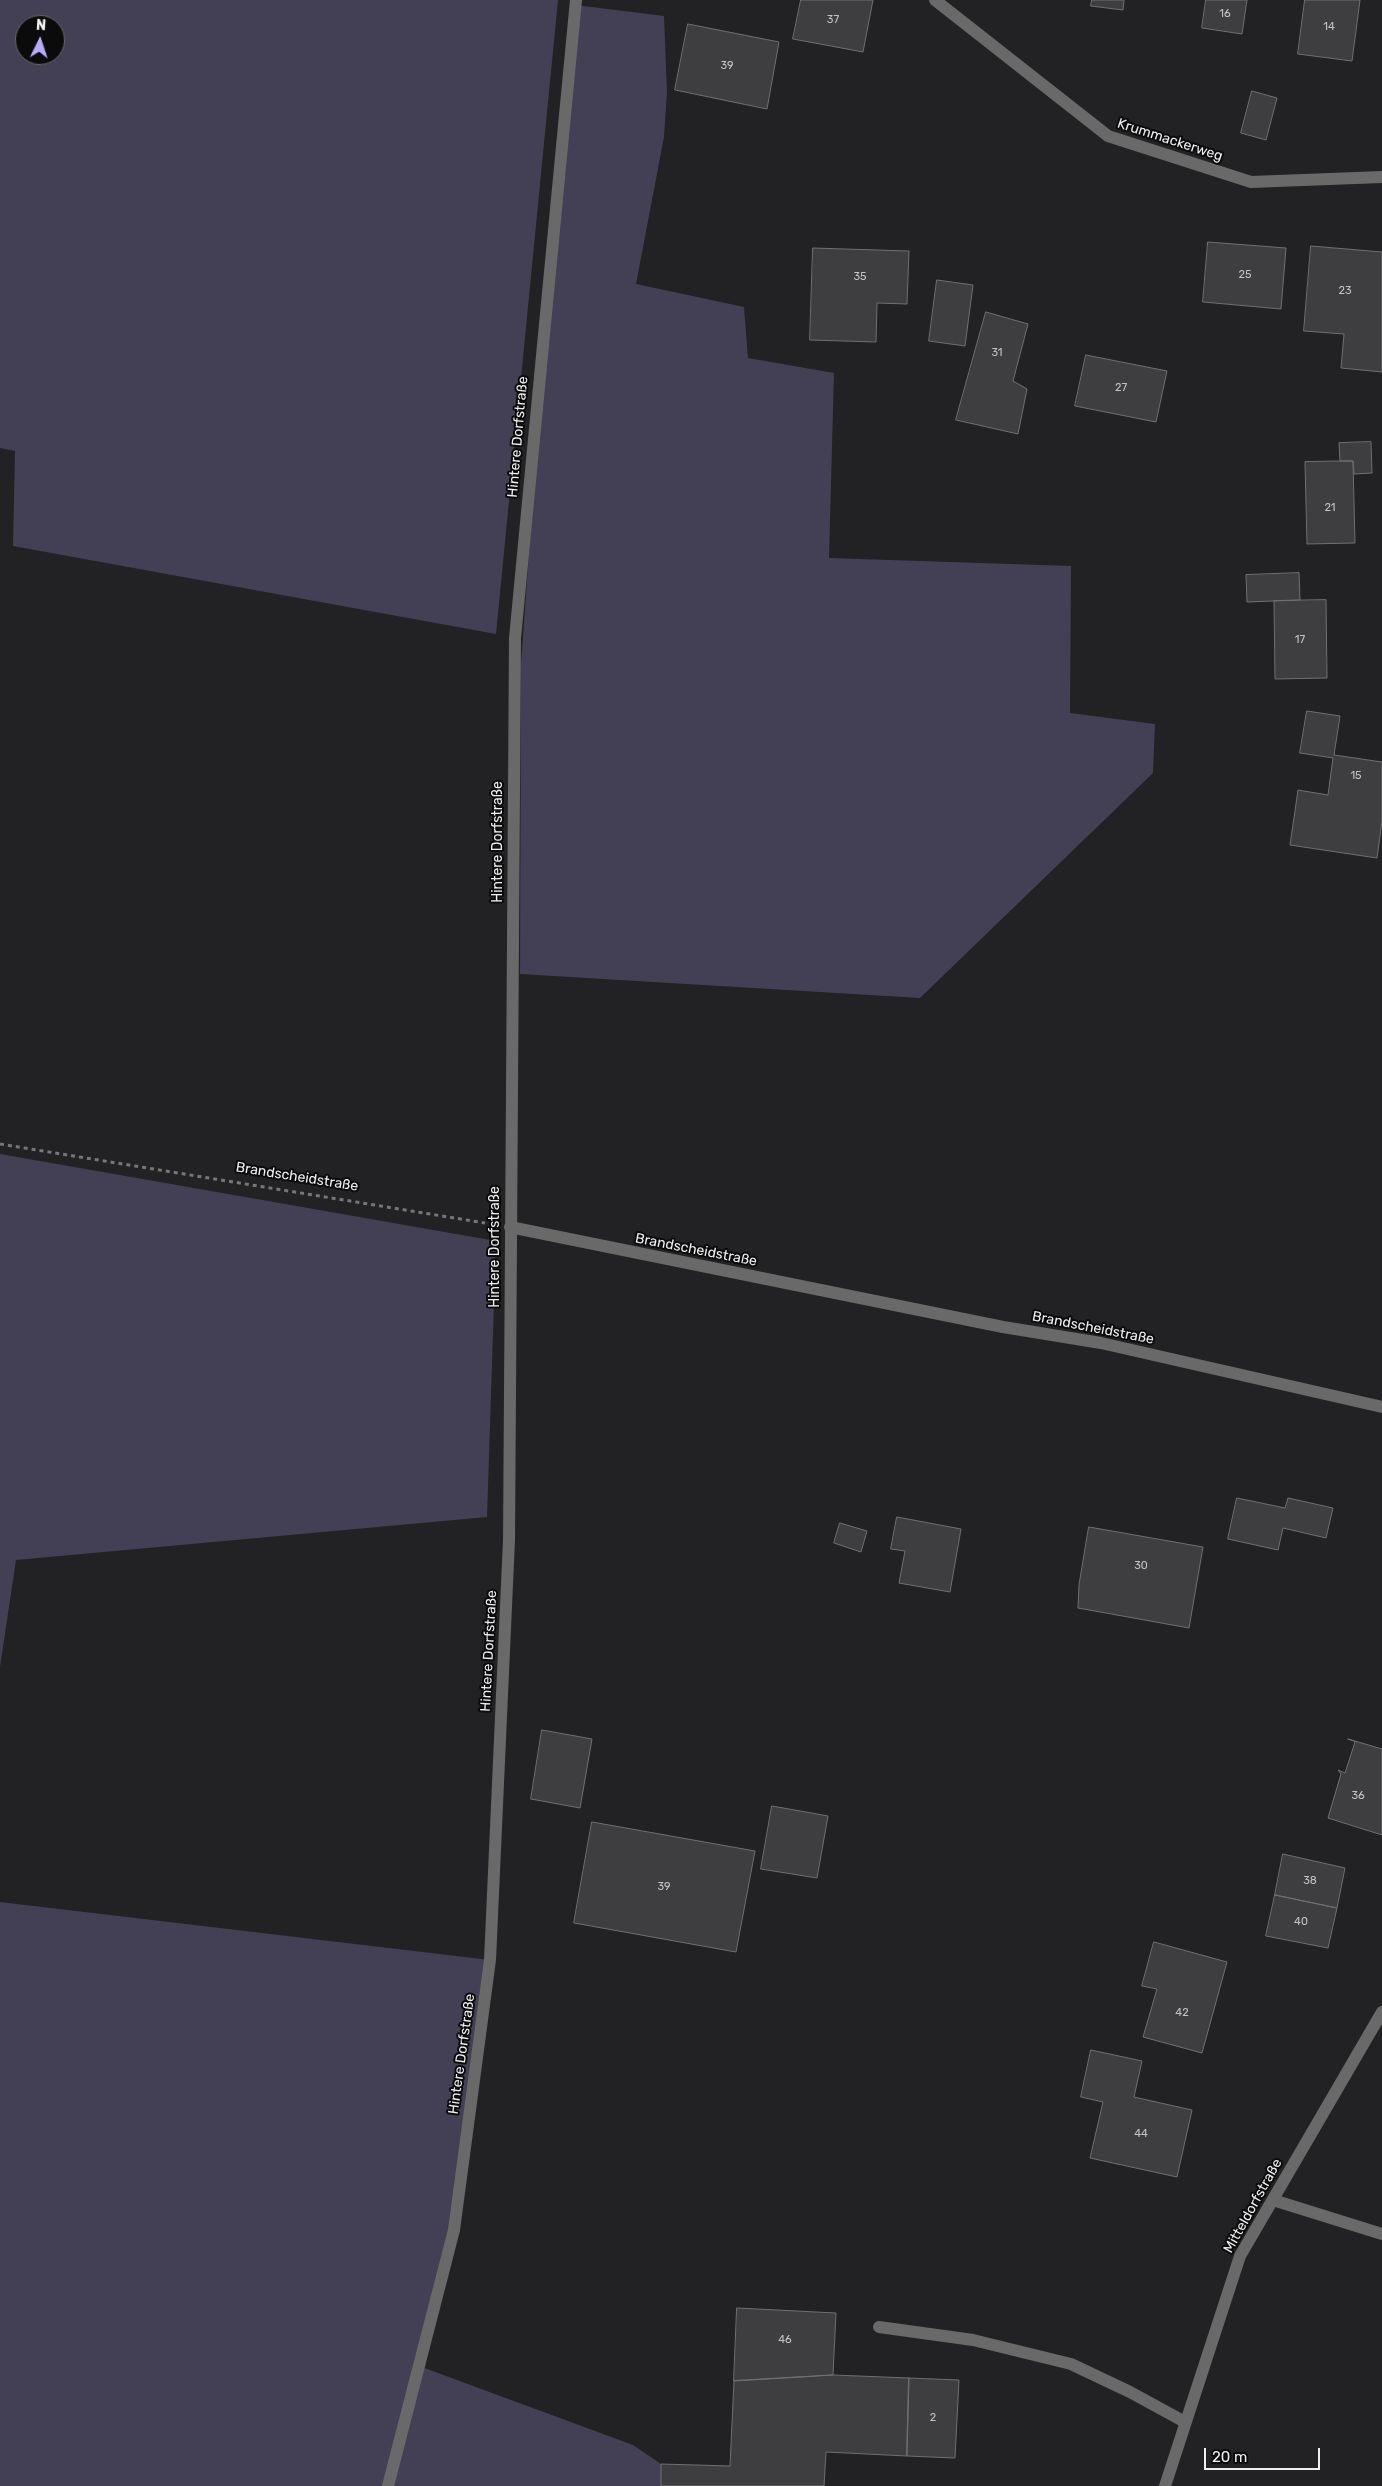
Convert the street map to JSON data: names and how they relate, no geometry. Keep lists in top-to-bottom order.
{
  "streets": {
    "street": [
      "Krummackerweg",
      "Hintere Dorfstraße",
      "Brandscheidstraße",
      "Mitteldorfstraße"
    ]
  },
  "crossings": [
    ["Hintere Dorfstraße", "Brandscheidstraße"]
  ],
  "house_numbers": [
    "16",
    "37",
    "14",
    "39",
    "25",
    "35",
    "23",
    "31",
    "27",
    "21",
    "17",
    "15",
    "30",
    "36",
    "38",
    "39",
    "40",
    "42",
    "44",
    "46",
    "2"
  ],
  "scale_bar": "20 m",
  "north": "top"
}
